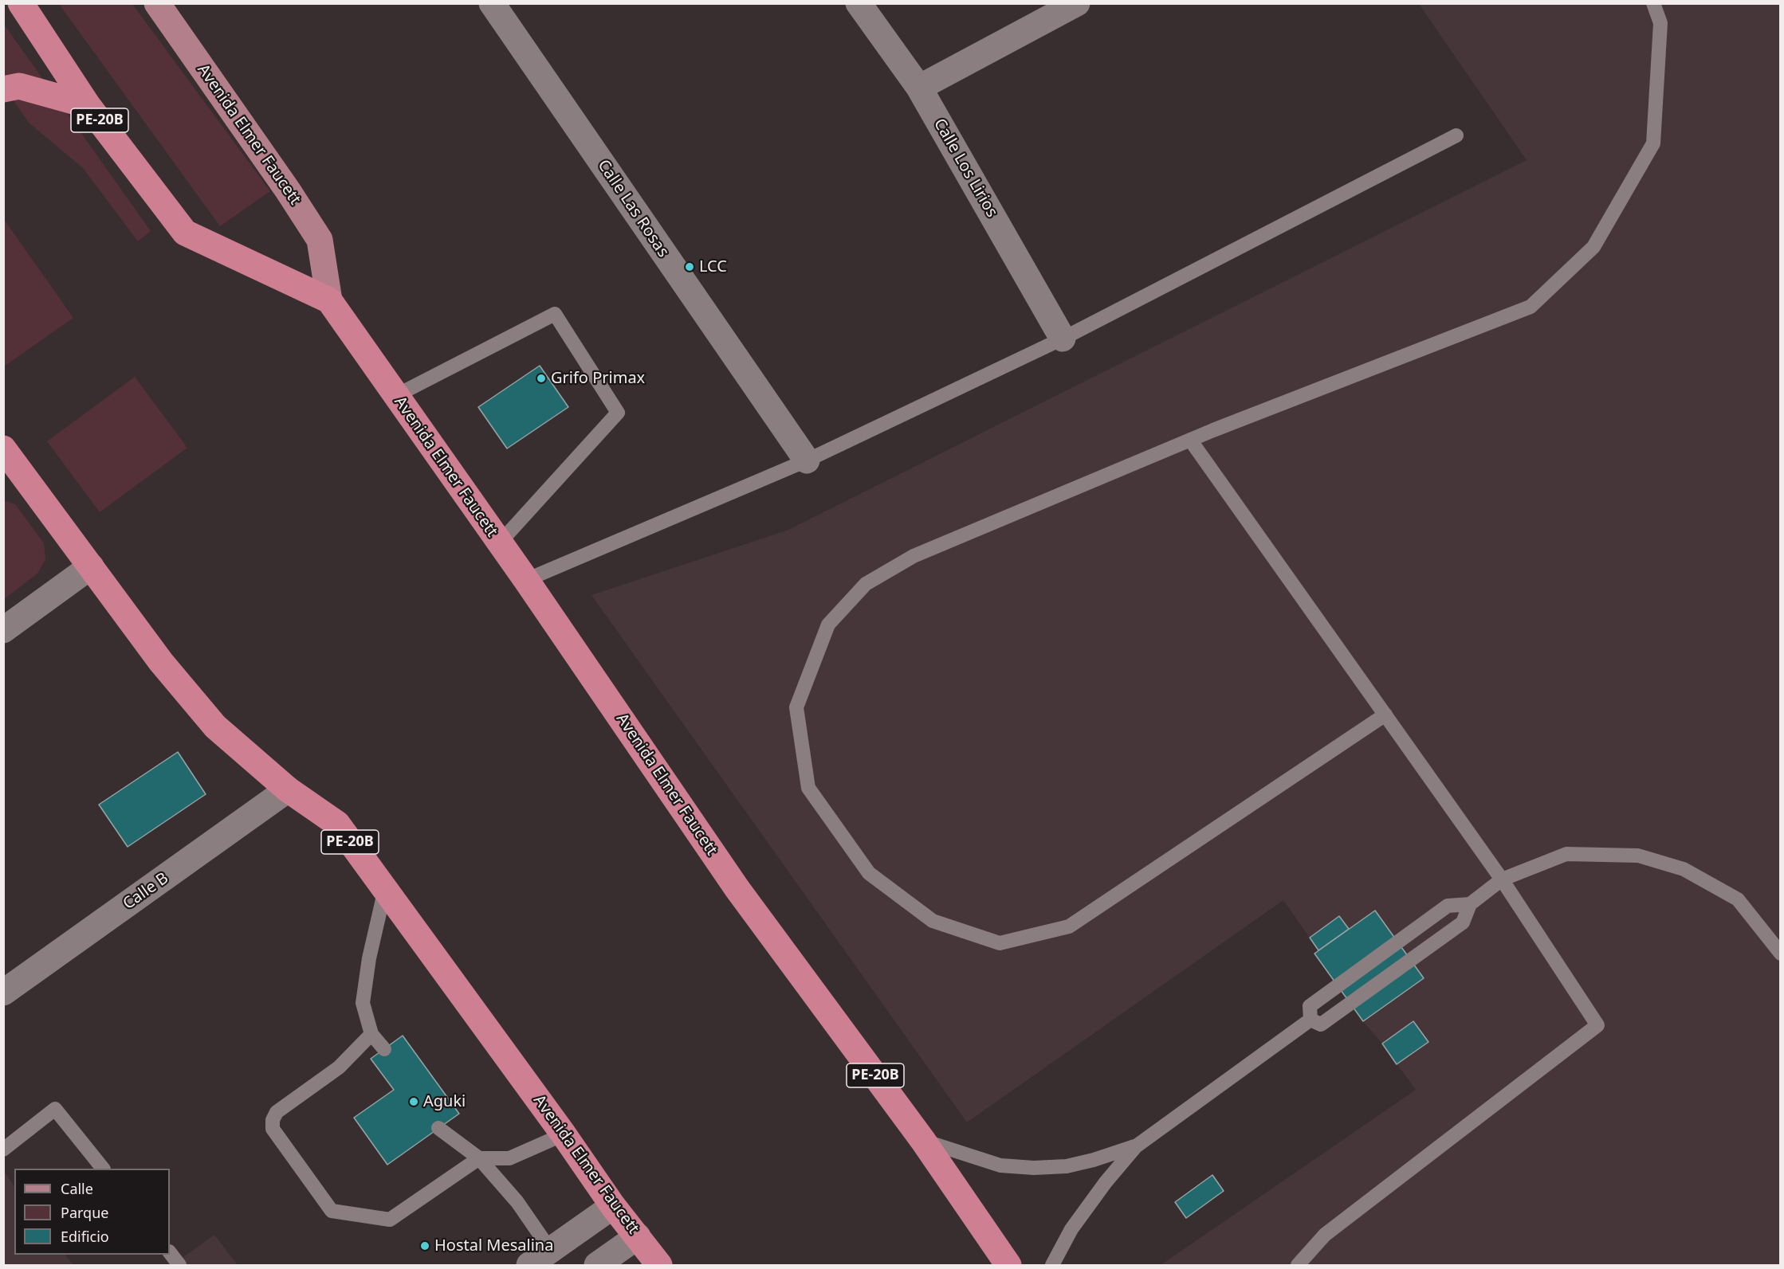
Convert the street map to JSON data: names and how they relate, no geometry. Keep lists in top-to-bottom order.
{
  "streets": {
    "highway": ["PE-20B", "Avenida Elmer Faucett"],
    "street": ["Calle Los Lirios", "Calle Las Rosas", "Calle B"]
  },
  "crossings": [
    ["PE-20B", "Avenida Elmer Faucett"],
    ["Avenida Elmer Faucett", "Calle B"]
  ],
  "places": [
    "LCC",
    "Grifo Primax",
    "Aguki",
    "Hostal Mesalina"
  ],
  "legend": ["Calle", "Parque", "Edificio"]
}
